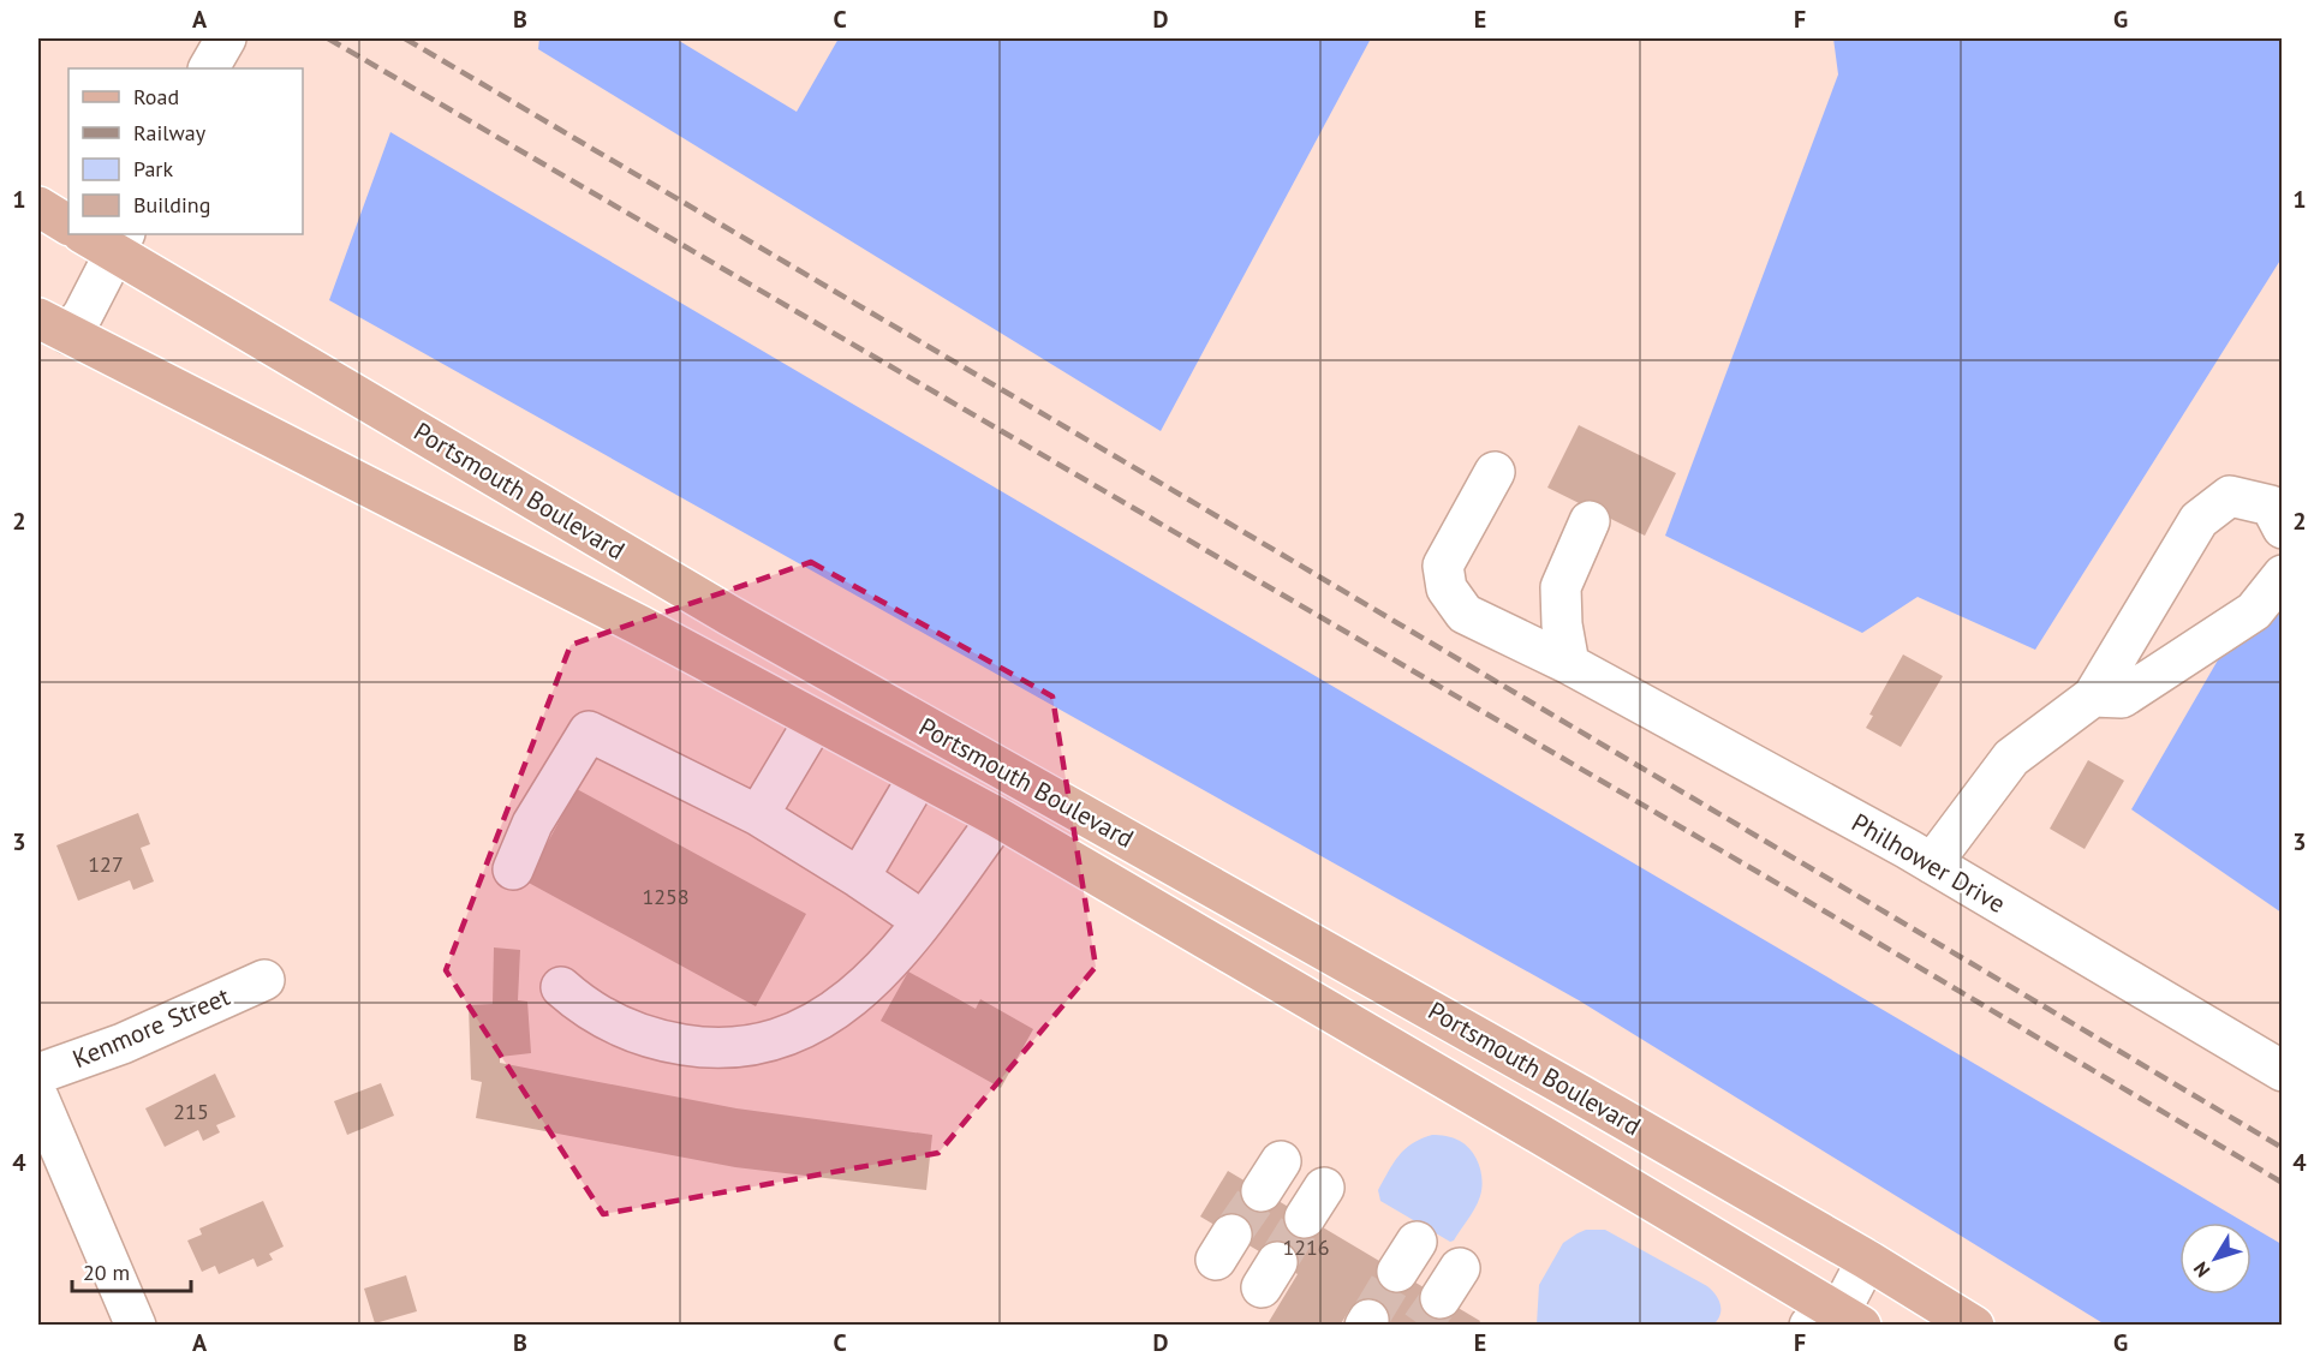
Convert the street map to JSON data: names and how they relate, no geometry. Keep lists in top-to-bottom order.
{
  "streets": {
    "main road": ["Portsmouth Boulevard"],
    "street": ["Philhower Drive", "Kenmore Street"]
  },
  "house_numbers": [
    "127",
    "1258",
    "215",
    "1216"
  ],
  "legend": [
    "Road",
    "Railway",
    "Park",
    "Building"
  ],
  "scale_bar": "20 m",
  "north": "bottom left",
  "grid": {
    "columns": [
      "A",
      "B",
      "C",
      "D",
      "E",
      "F",
      "G"
    ],
    "rows": [
      "1",
      "2",
      "3",
      "4"
    ]
  }
}
